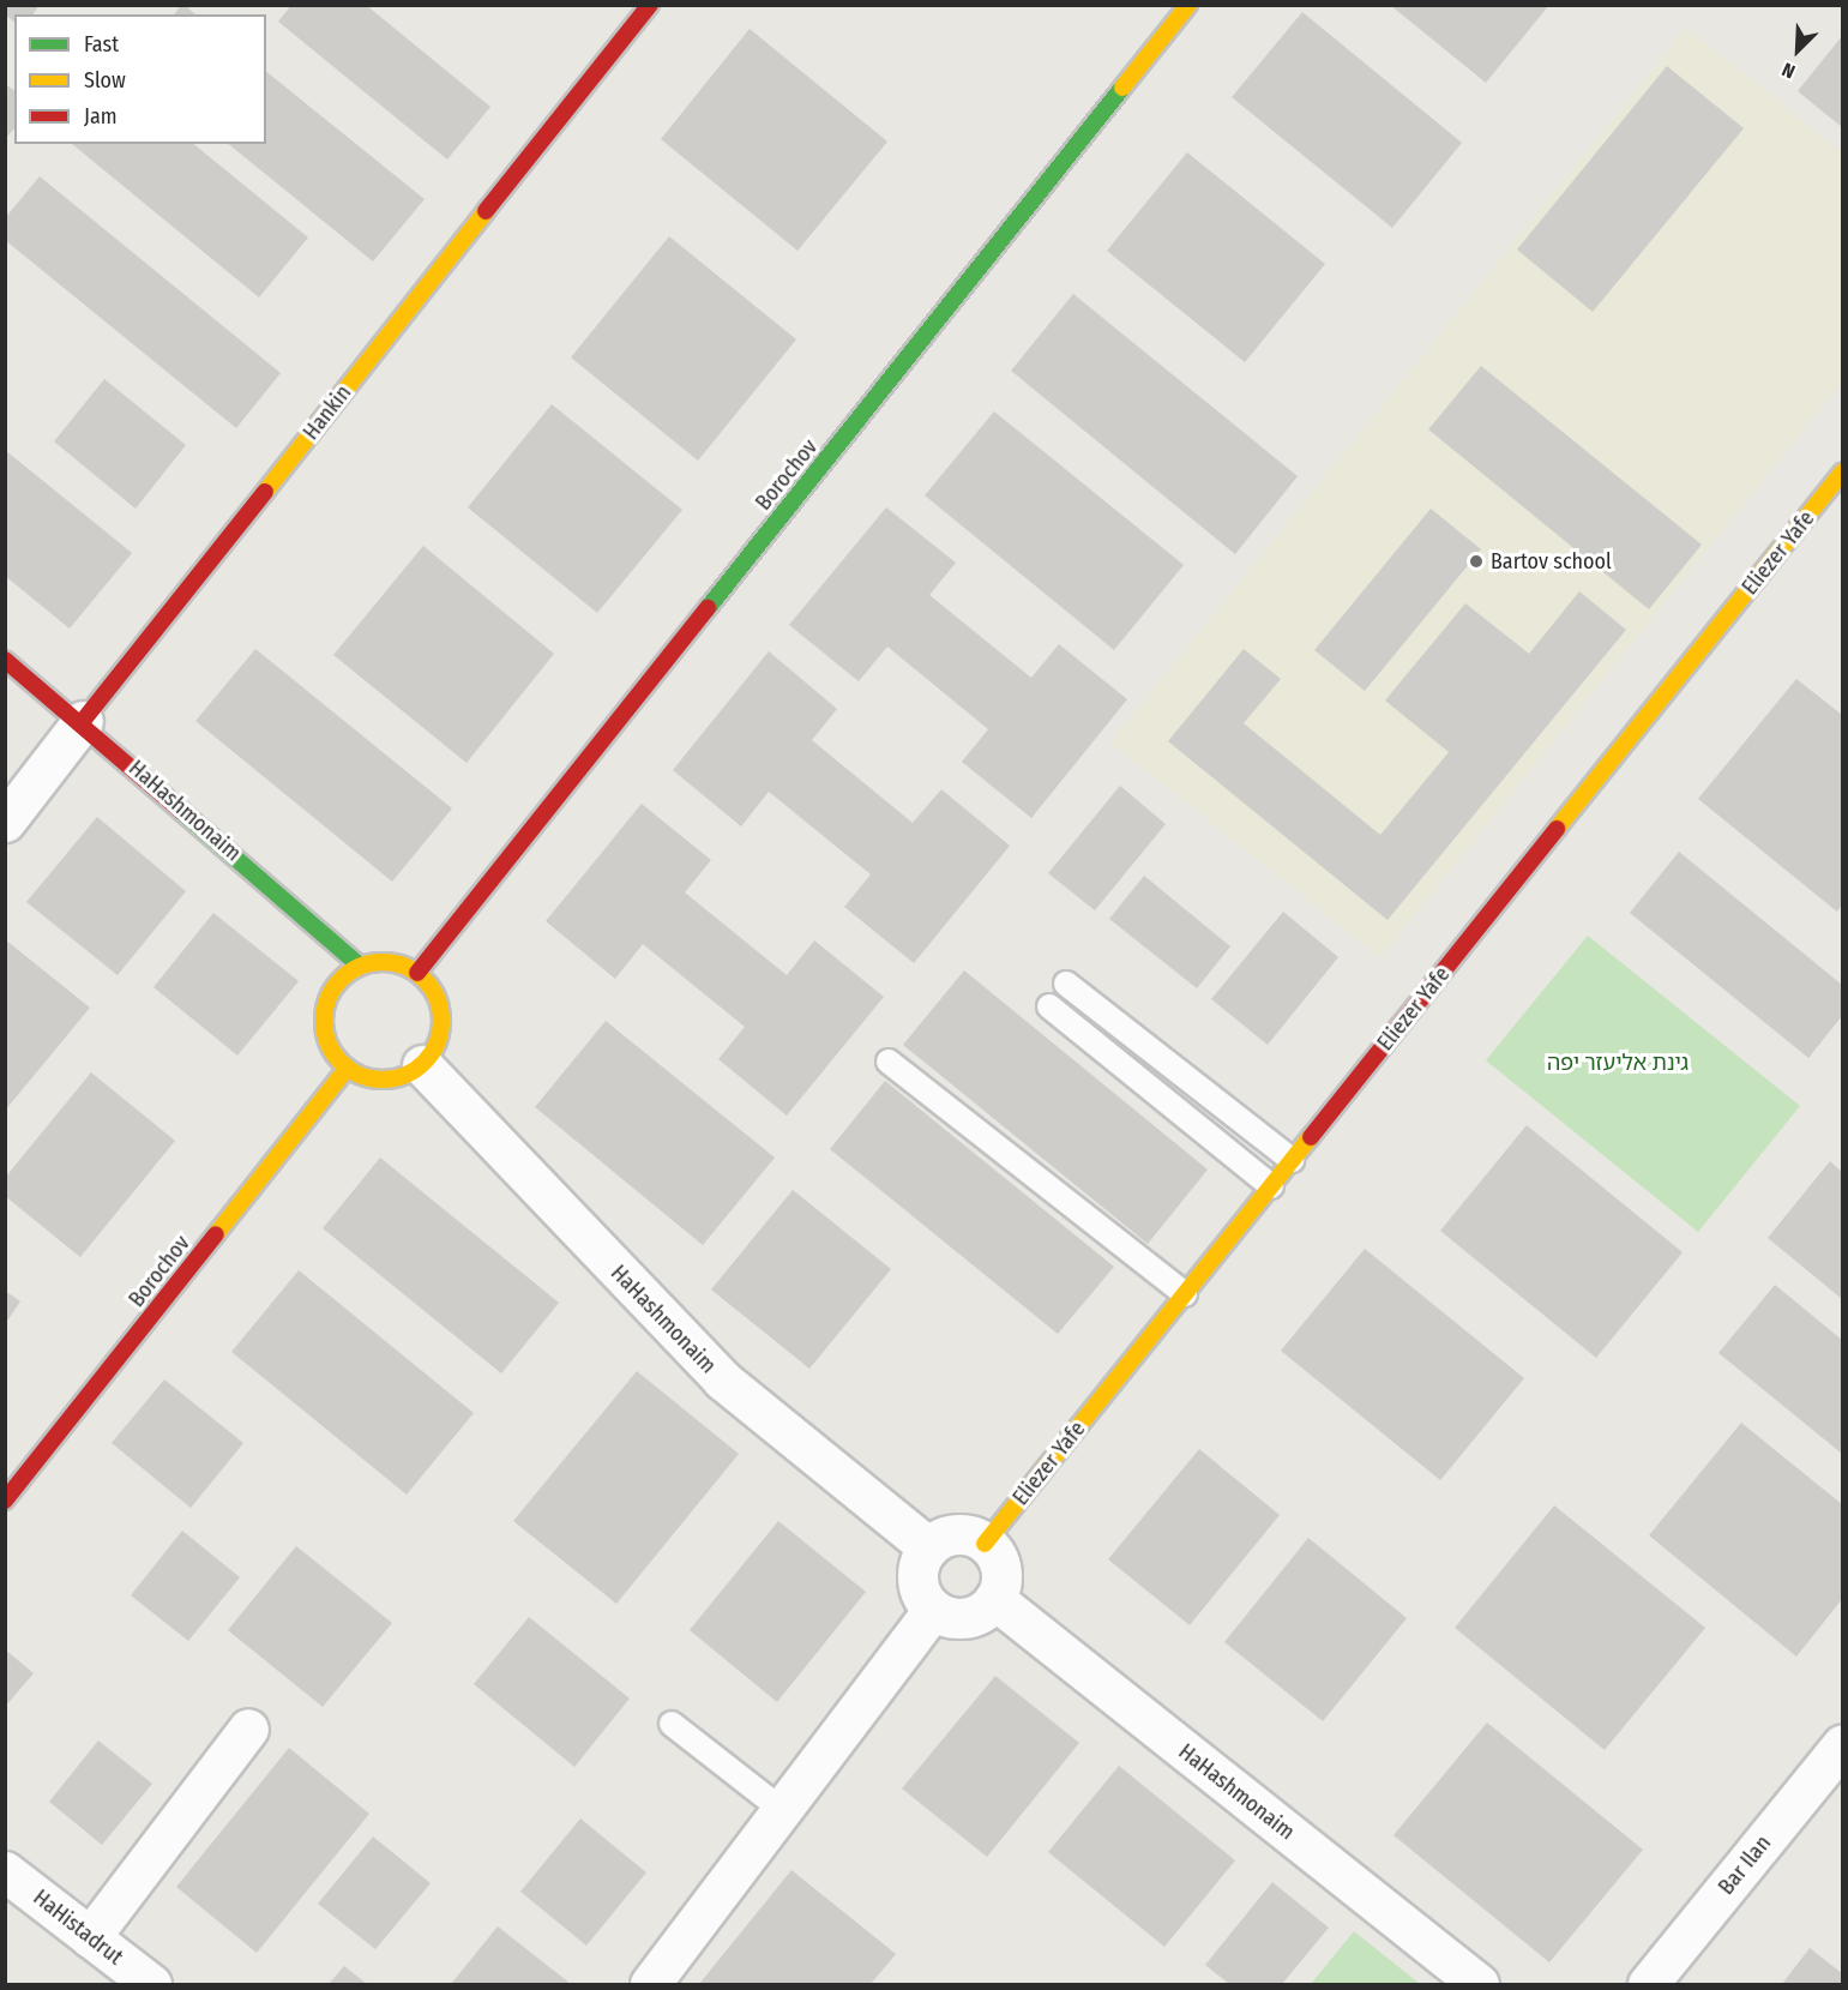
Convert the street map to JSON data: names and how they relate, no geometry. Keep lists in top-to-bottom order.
{
  "streets": {
    "street": [
      "Hankin",
      "Borochov",
      "Eliezer Yafe",
      "HaHashmonaim",
      "Bar Ilan",
      "HaHistadrut"
    ]
  },
  "crossings": [
    ["Hankin", "HaHashmonaim"],
    ["Borochov", "HaHashmonaim"],
    ["Eliezer Yafe", "HaHashmonaim"]
  ],
  "parks": ["גינת אליעזר יפה"],
  "places": ["Bartov school"],
  "legend": ["Fast", "Slow", "Jam"],
  "north": "bottom left"
}
